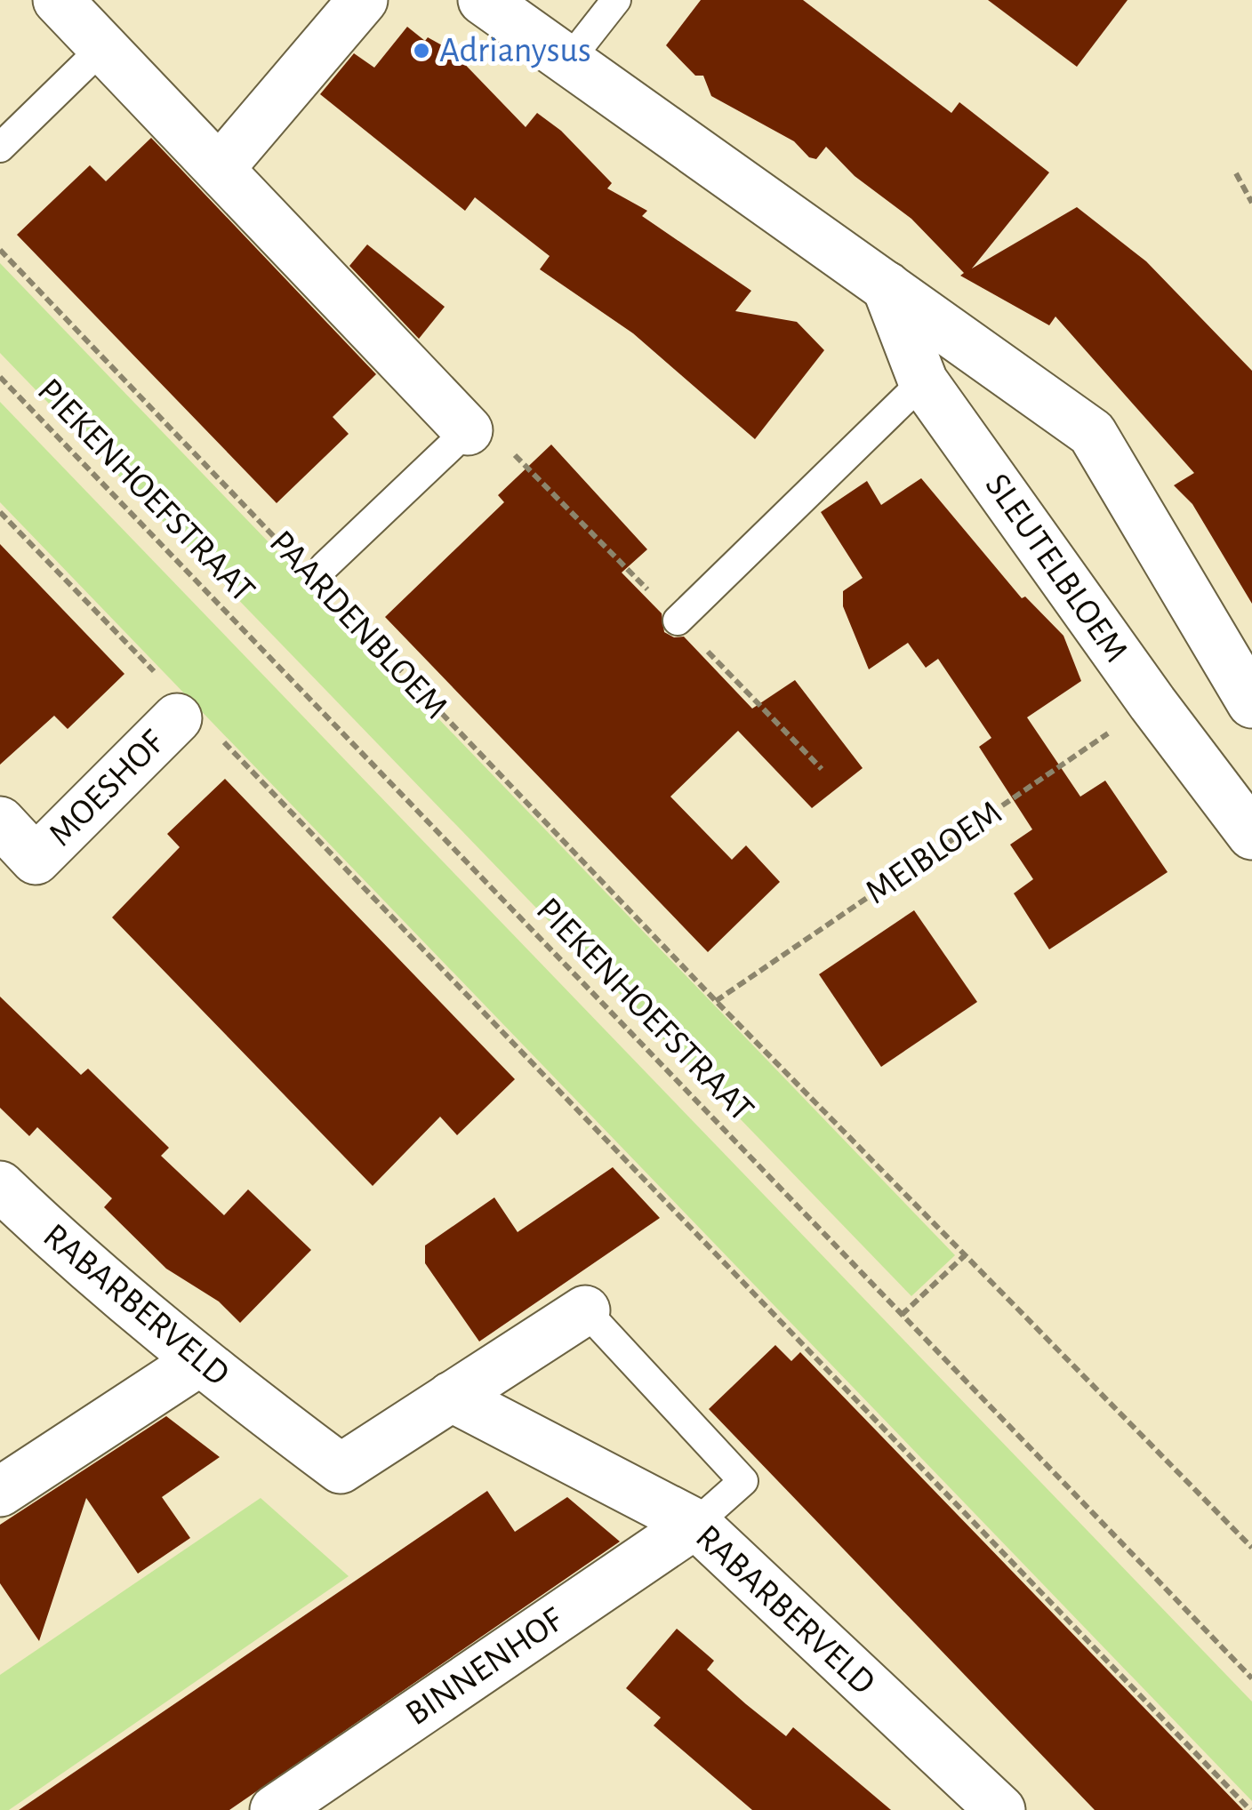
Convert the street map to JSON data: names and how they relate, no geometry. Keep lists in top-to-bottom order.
{
  "streets": {
    "street": [
      "SLEUTELBLOEM",
      "MOESHOF",
      "RABARBERVELD",
      "BINNENHOF"
    ],
    "path": ["PIEKENHOEFSTRAAT", "PAARDENBLOEM", "MEIBLOEM"]
  },
  "crossings": [
    ["SLEUTELBLOEM", "MEIBLOEM"],
    ["PAARDENBLOEM", "MEIBLOEM"],
    ["RABARBERVELD", "BINNENHOF"]
  ],
  "places": ["Adrianysus"]
}
